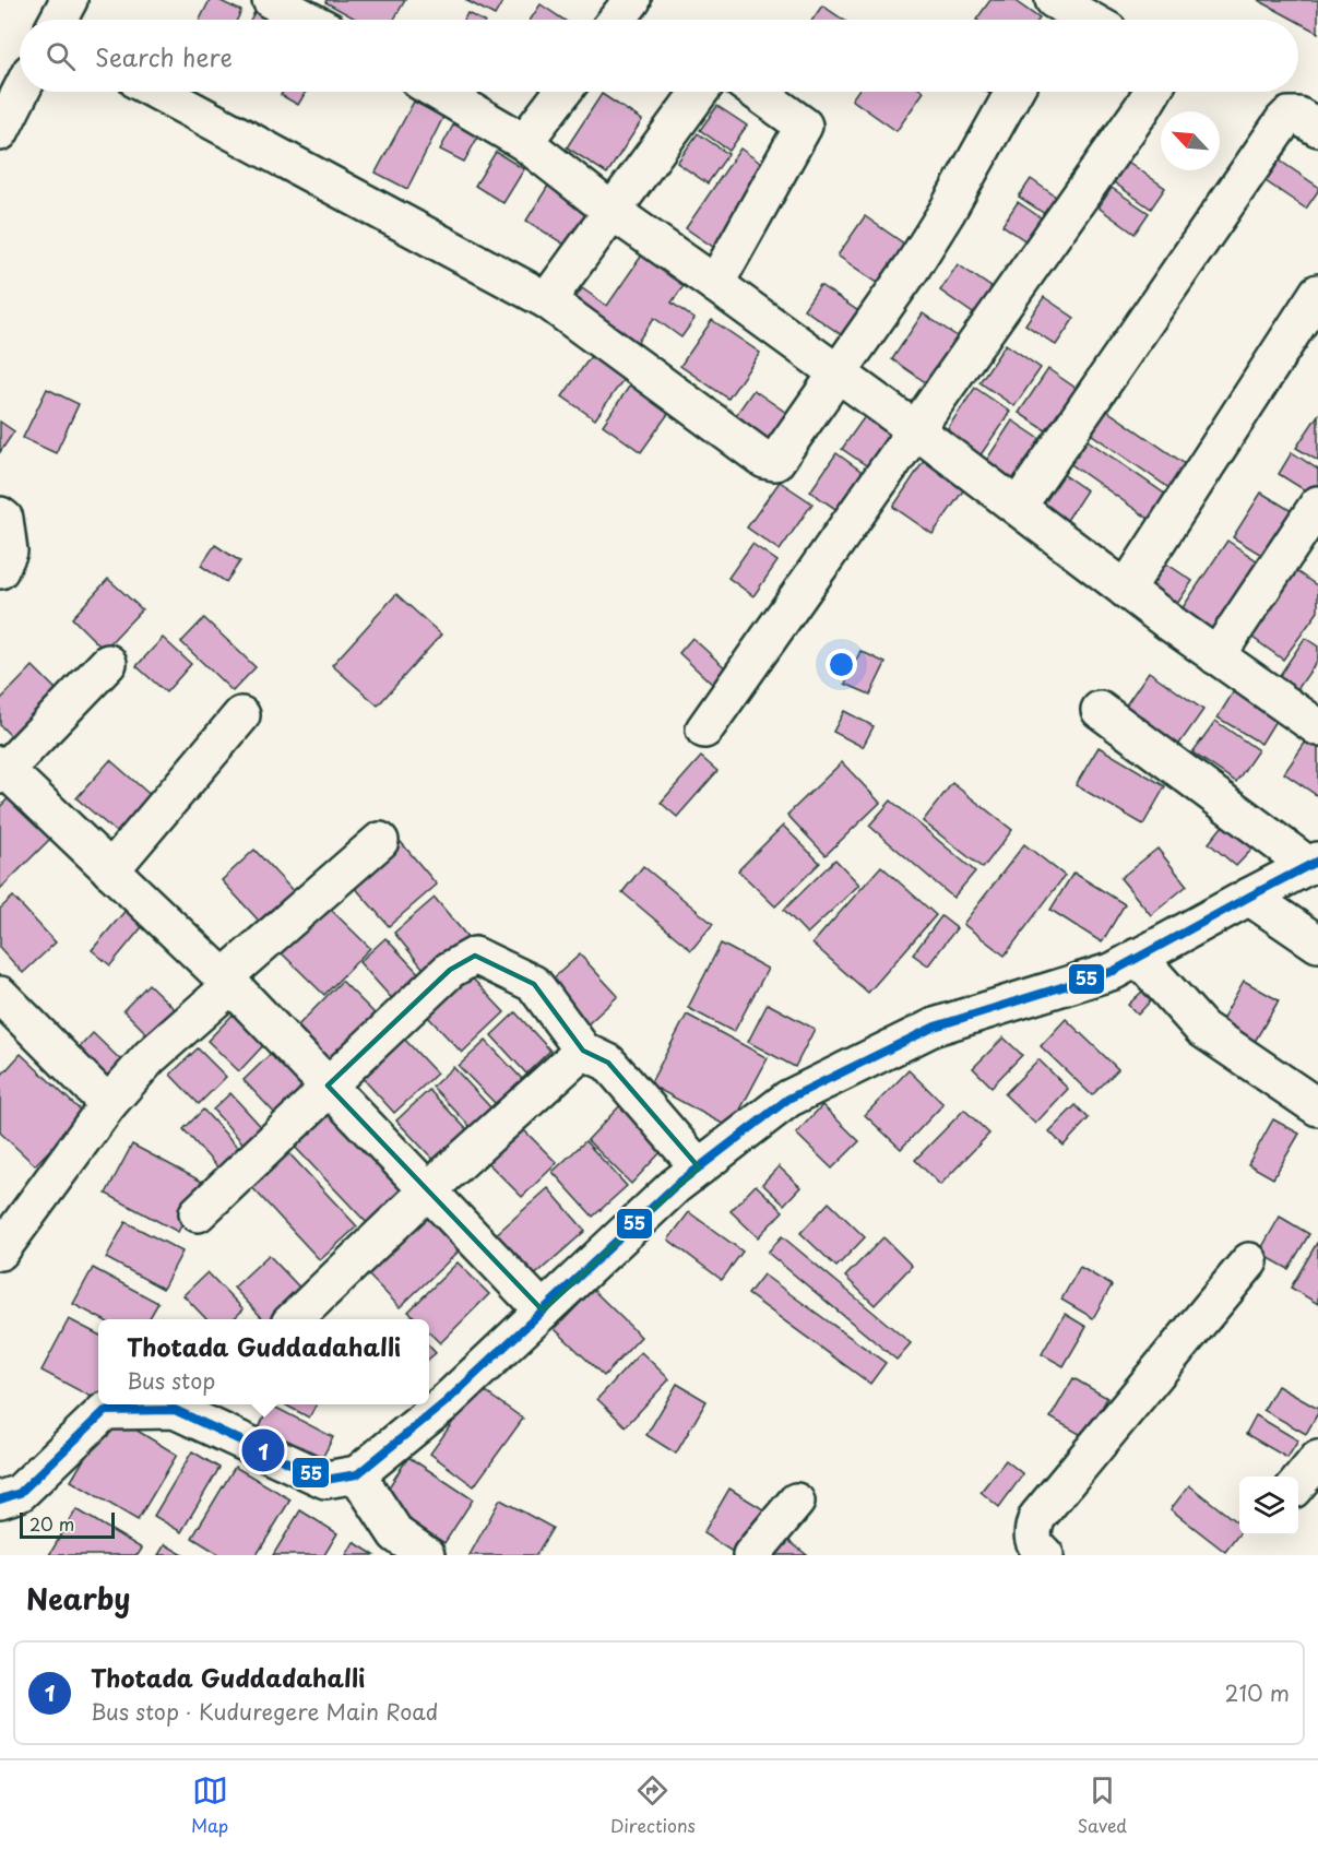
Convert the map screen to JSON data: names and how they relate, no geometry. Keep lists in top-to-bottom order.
{
  "lines": ["transit line 55"],
  "scale_bar": "20 m",
  "north": "top left",
  "page": {
    "search": "Search here",
    "popup": ["Thotada Guddadahalli", "Bus stop"],
    "pins": "1",
    "scale": "20 m",
    "heading": "Nearby",
    "list": [
      {
        "mark": "1",
        "name": "Thotada Guddadahalli",
        "note": "Bus stop · Kuduregere Main Road",
        "value": "210 m"
      }
    ],
    "nav": ["Map", "Directions", "Saved"]
  }
}
